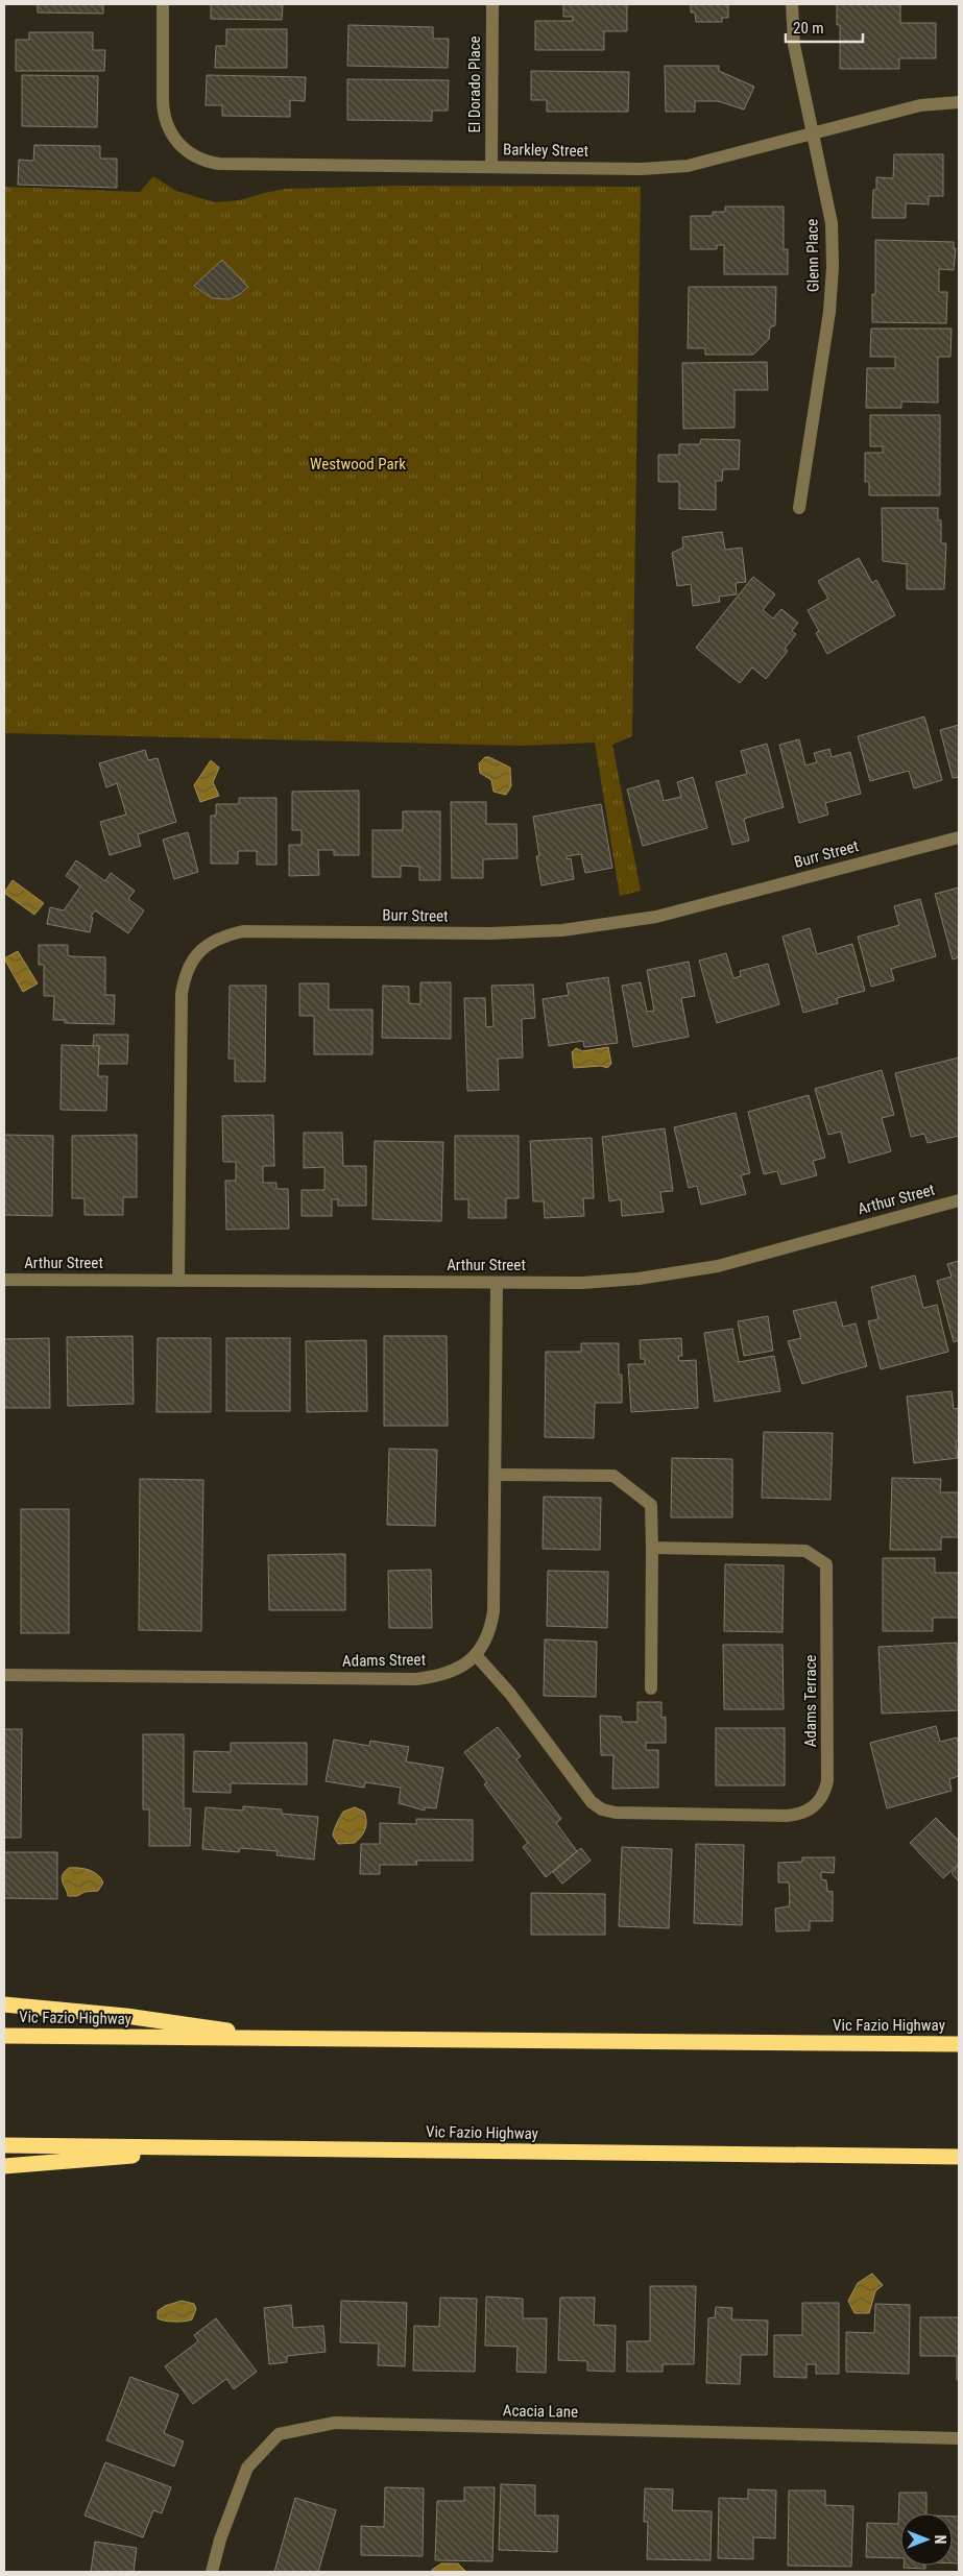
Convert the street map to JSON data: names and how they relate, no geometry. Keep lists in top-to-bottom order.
{
  "streets": {
    "highway": ["Vic Fazio Highway"],
    "street": [
      "El Dorado Place",
      "Barkley Street",
      "Glenn Place",
      "Burr Street",
      "Arthur Street",
      "Adams Street",
      "Adams Terrace",
      "Acacia Lane"
    ]
  },
  "crossings": [
    ["El Dorado Place", "Barkley Street"],
    ["Barkley Street", "Glenn Place"],
    ["Burr Street", "Arthur Street"],
    ["Arthur Street", "Adams Street"],
    ["Adams Street", "Adams Terrace"]
  ],
  "parks": ["Westwood Park"],
  "scale_bar": "20 m",
  "north": "right"
}
